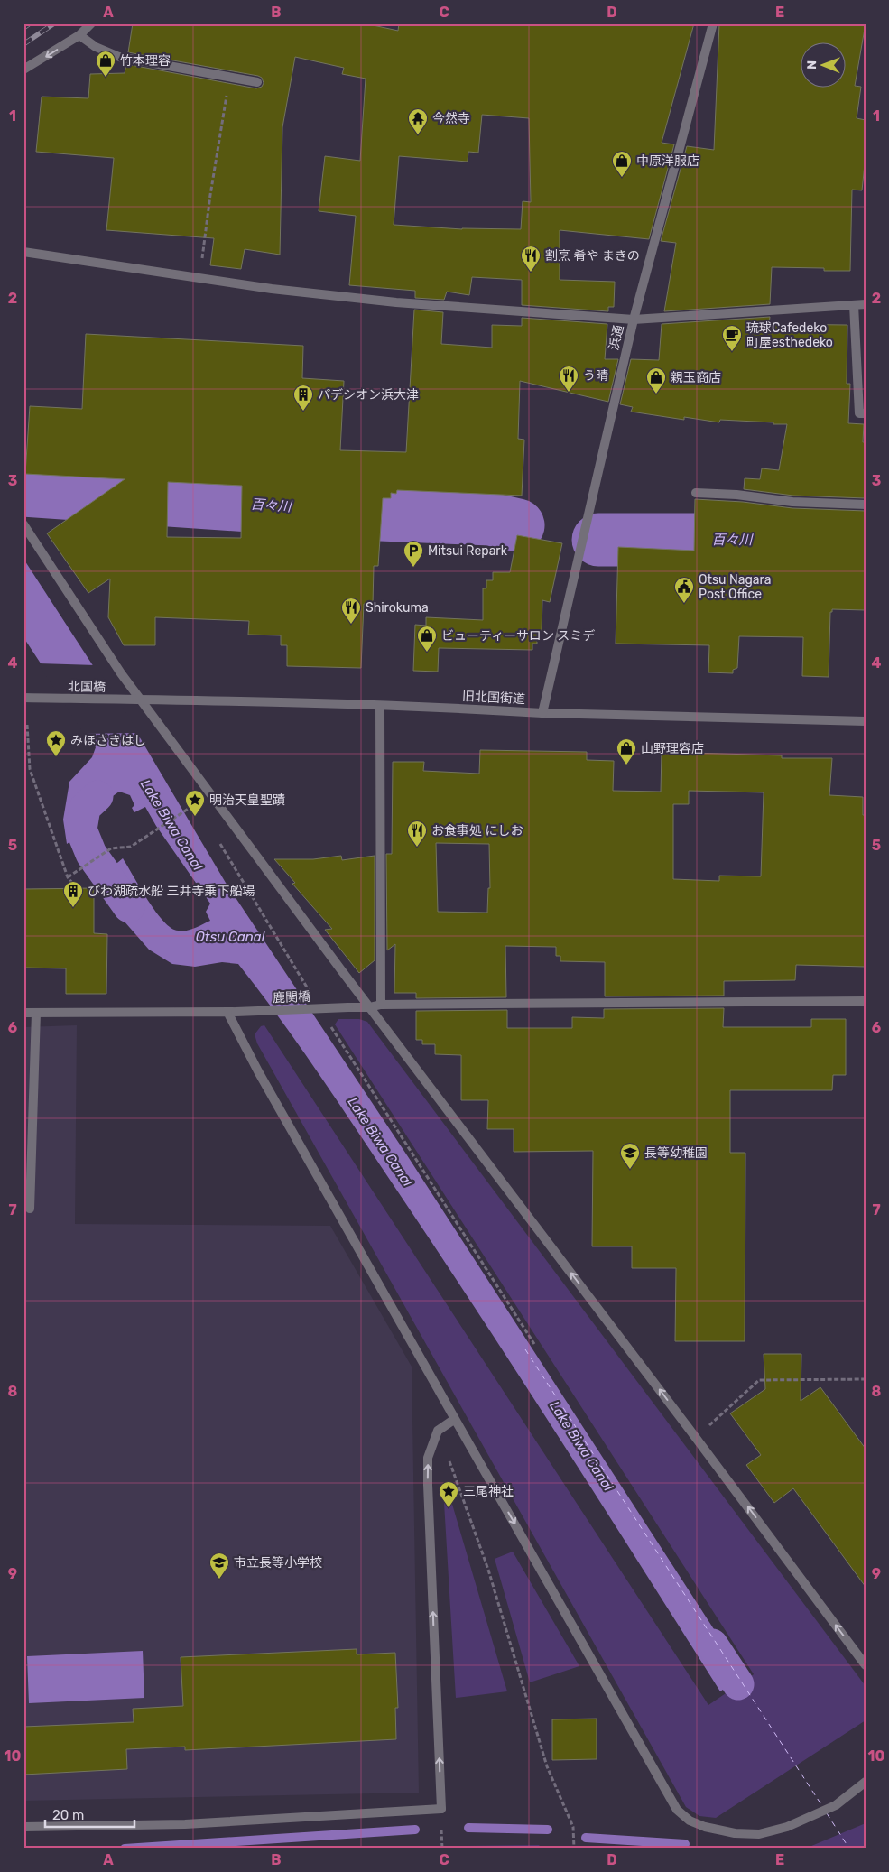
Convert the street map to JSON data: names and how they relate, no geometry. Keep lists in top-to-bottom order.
{
  "streets": {
    "street": [
      "浜通",
      "北国橋",
      "旧北国街道",
      "鹿関橋"
    ]
  },
  "crossings": [
    ["浜通", "旧北国街道"],
    ["北国橋", "旧北国街道"]
  ],
  "water": ["百々川", "Lake Biwa Canal", "Otsu Canal"],
  "places": {
    "shop": [
      "竹本理容",
      "中原洋服店",
      "親玉商店",
      "ビューティーサロン スミデ",
      "山野理容店"
    ],
    "temple": ["今然寺"],
    "restaurant": [
      "割烹 肴や まきの",
      "う晴",
      "Shirokuma",
      "お食事処 にしお"
    ],
    "cafe": ["琉球Cafedeko 町屋esthedeko"],
    "building": ["パデシオン浜大津", "びわ湖疏水船 三井寺乗下船場"],
    "parking": ["Mitsui Repark"],
    "public building": ["Otsu Nagara Post Office"],
    "place": ["みほさきはし", "明治天皇聖蹟", "三尾神社"],
    "school or university": ["長等幼稚園", "市立長等小学校"]
  },
  "scale_bar": "20 m",
  "north": "left",
  "grid": {
    "columns": [
      "A",
      "B",
      "C",
      "D",
      "E"
    ],
    "rows": [
      "1",
      "2",
      "3",
      "4",
      "5",
      "6",
      "7",
      "8",
      "9",
      "10"
    ]
  }
}
